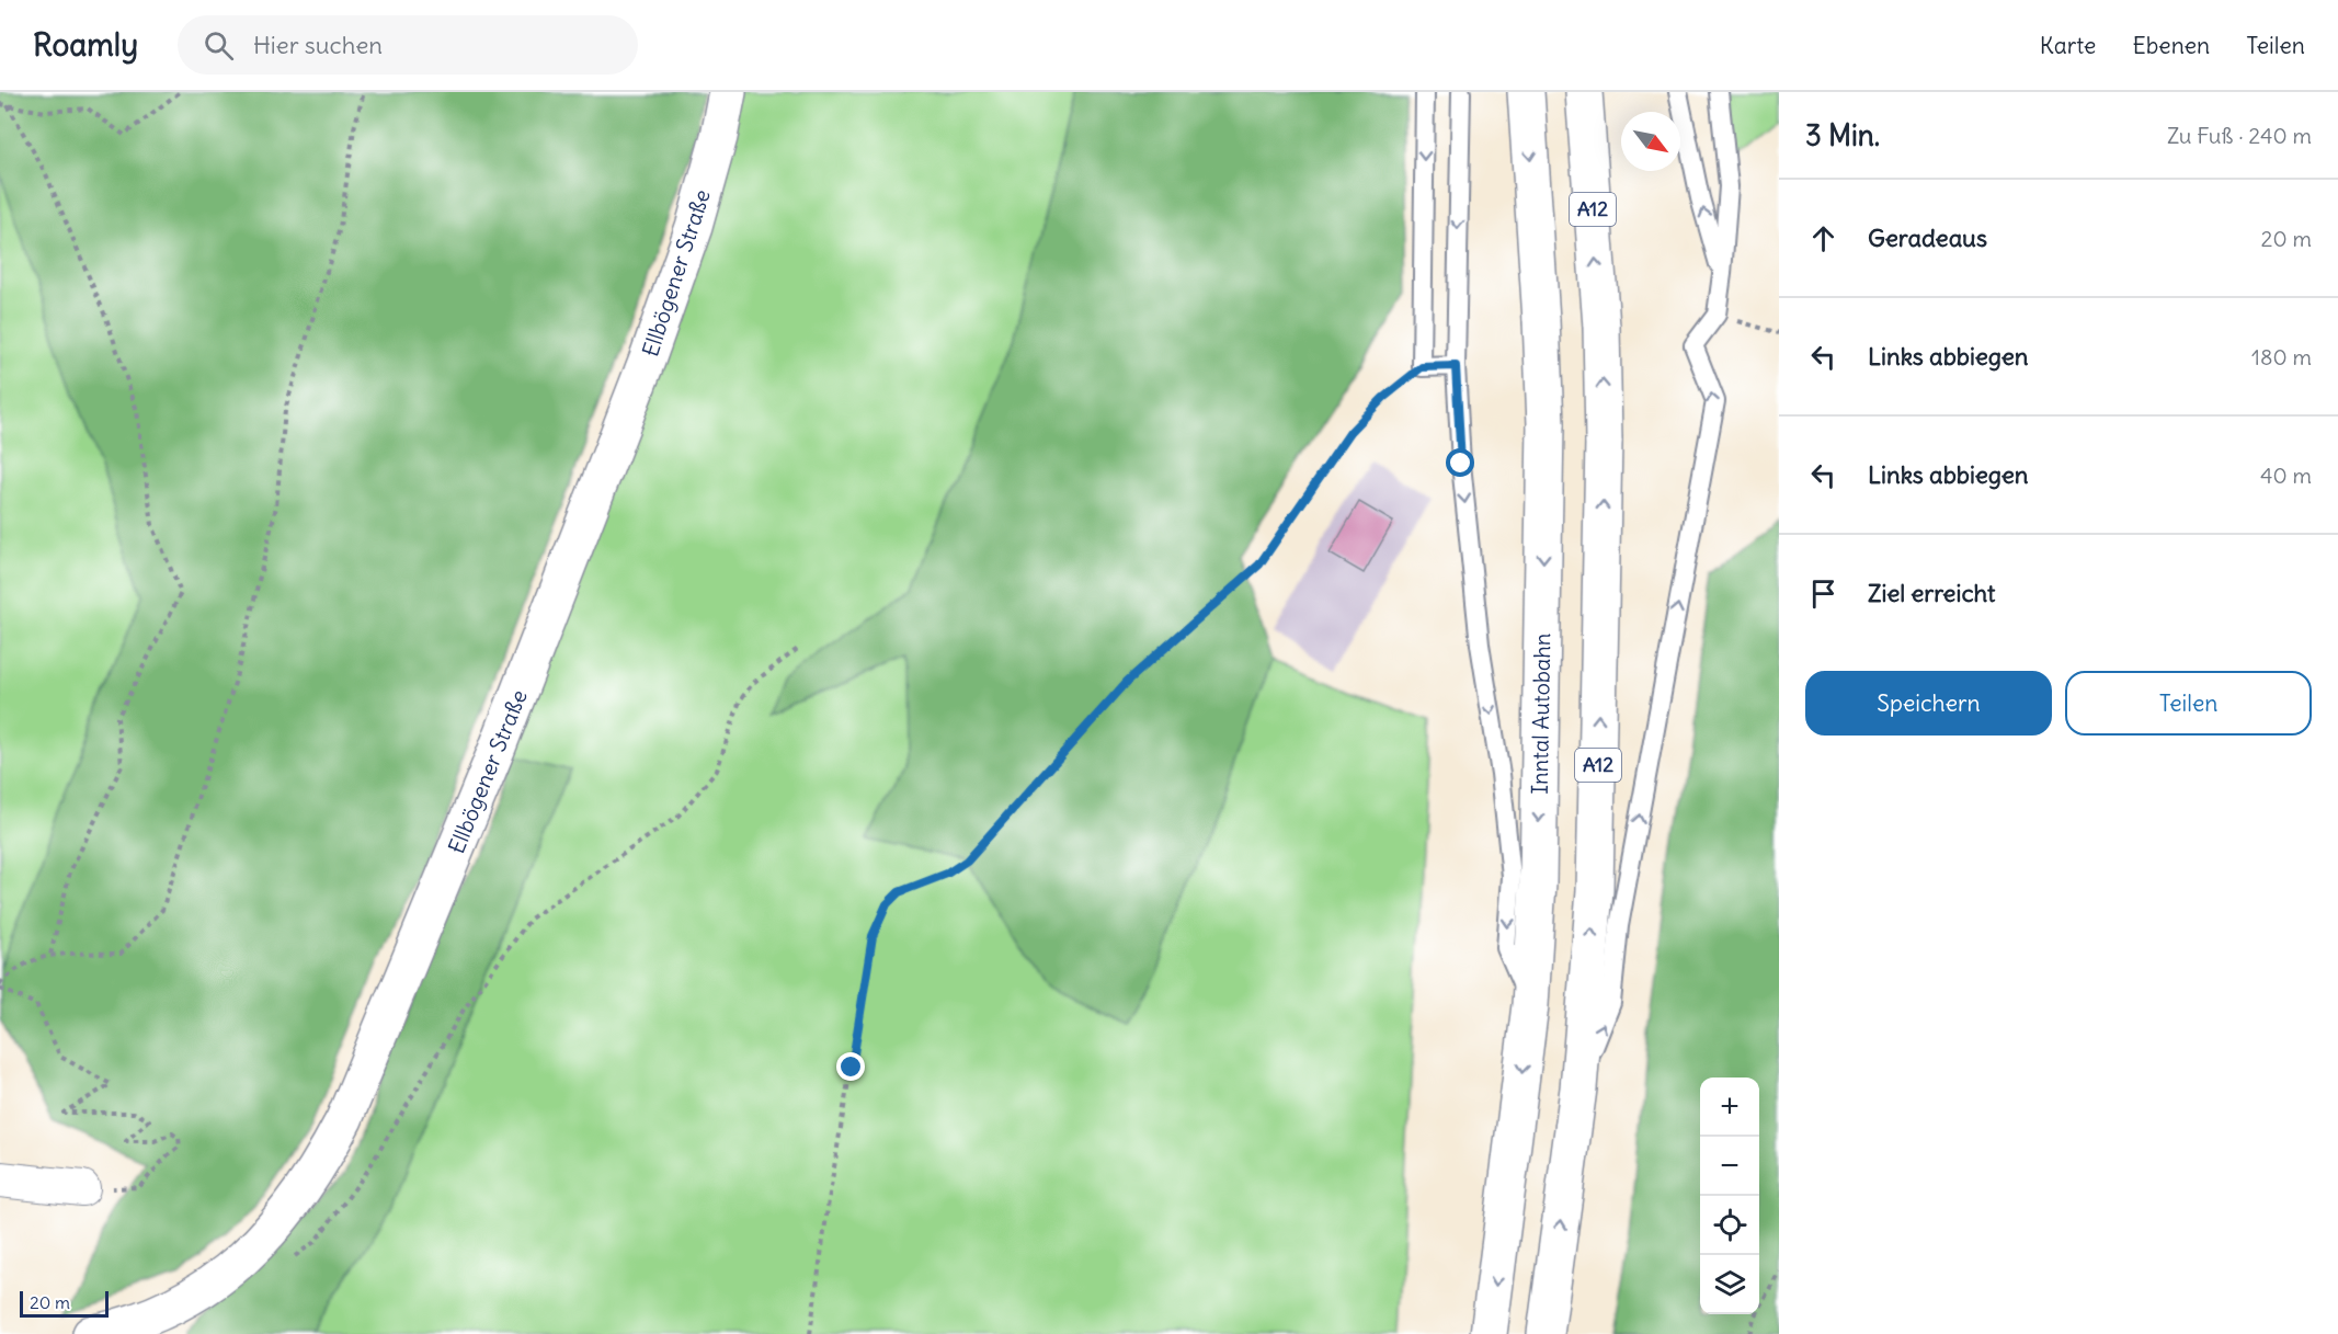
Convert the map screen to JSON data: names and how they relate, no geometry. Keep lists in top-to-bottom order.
{
  "streets": {
    "main road": ["A12", "Ellbögener Straße", "Inntal Autobahn"]
  },
  "scale_bar": "20 m",
  "north": "bottom right",
  "page": {
    "header": "Roamly",
    "search": "Hier suchen",
    "nav": ["Karte", "Ebenen", "Teilen"],
    "heading": ["3 Min.", "Zu Fuß · 240 m"],
    "list": [
      ["Geradeaus", "20 m"],
      ["Links abbiegen", "180 m"],
      ["Links abbiegen", "40 m"],
      "Ziel erreicht"
    ],
    "buttons": ["Speichern", "Teilen"],
    "map_buttons": ["+", "−"],
    "scale": "20 m"
  }
}
